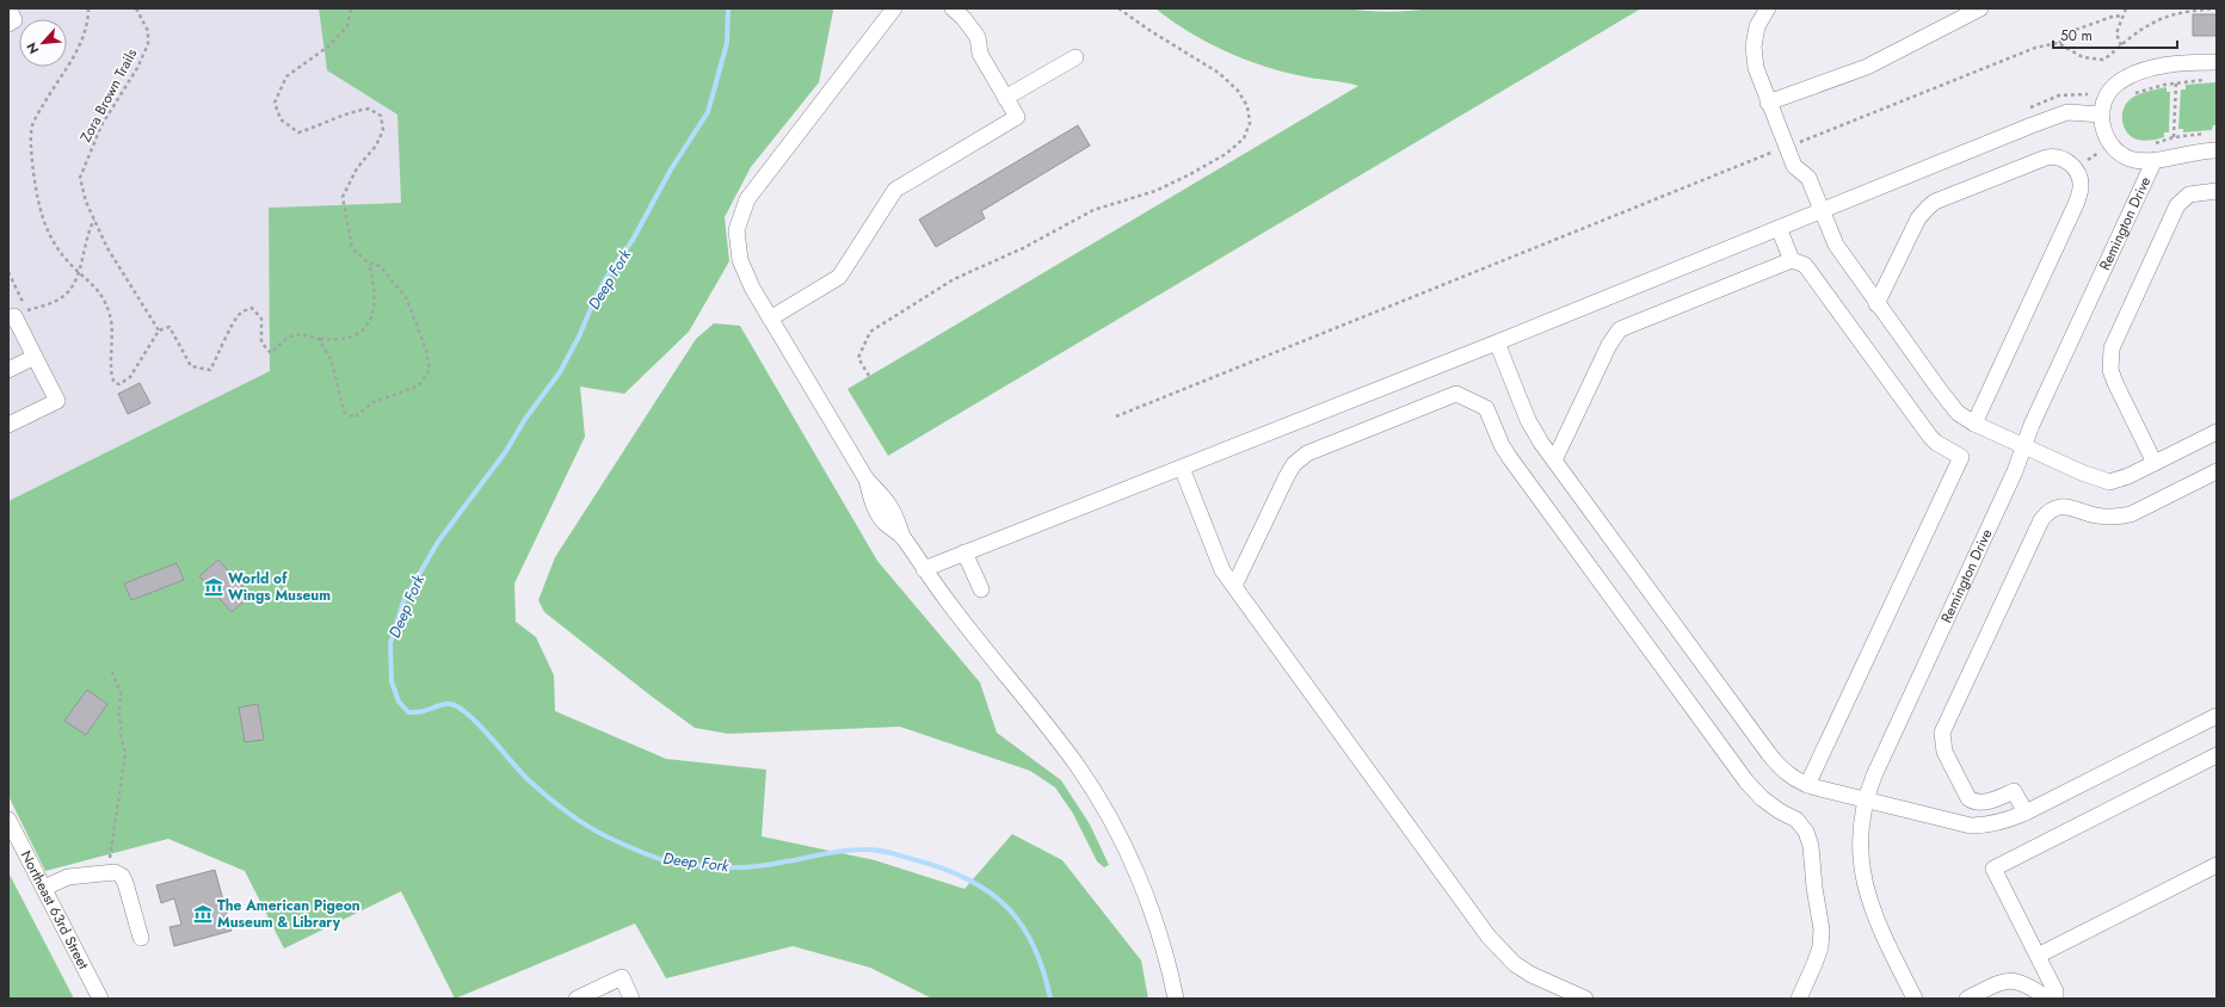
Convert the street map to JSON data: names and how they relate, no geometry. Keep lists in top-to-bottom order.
{
  "streets": {
    "street": ["Remington Drive", "Northeast 63rd Street"],
    "path": ["Zora Brown Trails"]
  },
  "water": ["Deep Fork"],
  "places": {
    "museum": ["World of Wings Museum", "The American Pigeon Museum & Library"]
  },
  "scale_bar": "50 m",
  "north": "bottom left"
}
